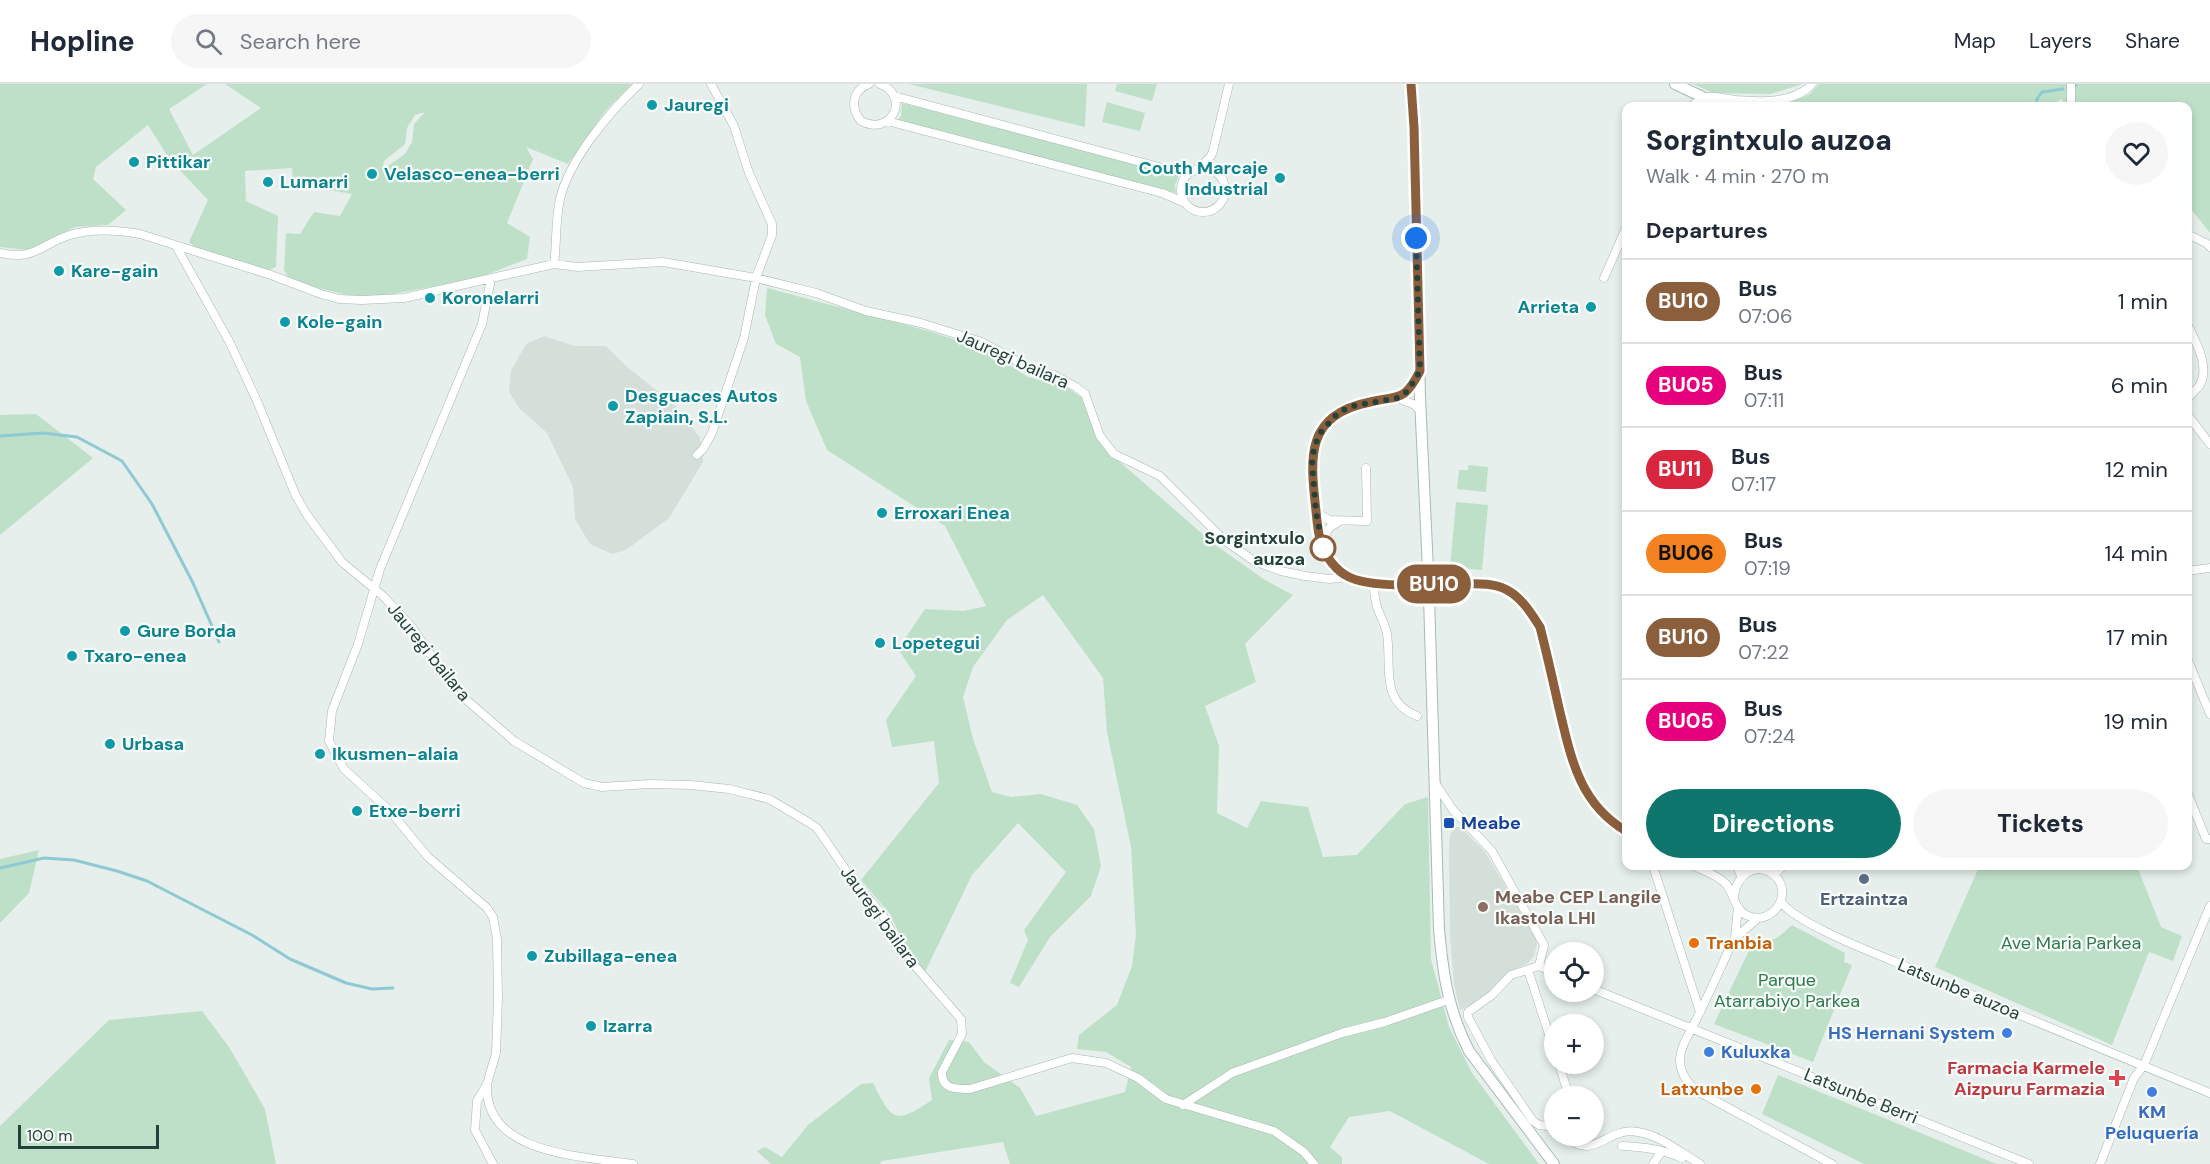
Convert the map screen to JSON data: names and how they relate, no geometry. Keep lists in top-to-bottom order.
{
  "streets": {
    "street": ["Jauregi bailara", "Latsunbe auzoa", "Latsunbe Berri"]
  },
  "parks": ["Ave Maria Parkea", "Parque Atarrabiyo Parkea"],
  "places": {
    "other": [
      "Jauregi",
      "Pittikar",
      "Velasco-enea-berri",
      "Couth Marcaje Industrial",
      "Lumarri",
      "Kare-gain",
      "Koronelarri",
      "Arrieta",
      "Kole-gain",
      "Desguaces Autos Zapiain, S.L.",
      "Erroxari Enea",
      "Sorgintxulo auzoa",
      "Gure Borda",
      "Lopetegui",
      "Txaro-enea",
      "Urbasa",
      "Ikusmen-alaia",
      "Etxe-berri",
      "Ertzaintza",
      "Meabe CEP Langile Ikastola LHI",
      "Tranbia",
      "Zubillaga-enea",
      "Izarra",
      "HS Hernani System",
      "Kuluxka",
      "Latxunbe",
      "KM Peluquería"
    ],
    "transit": ["Meabe"],
    "health": ["Farmacia Karmele Aizpuru Farmazia"]
  },
  "lines": ["bus line BU10"],
  "scale_bar": "100 m",
  "page": {
    "header": "Hopline",
    "search": "Search here",
    "nav": ["Map", "Layers", "Share"],
    "on_map": "BU10",
    "heading": [
      ["Sorgintxulo auzoa", "Walk · 4 min · 270 m"],
      "Departures"
    ],
    "list": [
      {
        "mark": "BU10",
        "name": "Bus",
        "note": "07:06",
        "value": "1 min"
      },
      {
        "mark": "BU05",
        "name": "Bus",
        "note": "07:11",
        "value": "6 min"
      },
      {
        "mark": "BU11",
        "name": "Bus",
        "note": "07:17",
        "value": "12 min"
      },
      {
        "mark": "BU06",
        "name": "Bus",
        "note": "07:19",
        "value": "14 min"
      },
      {
        "mark": "BU10",
        "name": "Bus",
        "note": "07:22",
        "value": "17 min"
      },
      {
        "mark": "BU05",
        "name": "Bus",
        "note": "07:24",
        "value": "19 min"
      }
    ],
    "buttons": ["Directions", "Tickets"],
    "map_buttons": ["+", "−"],
    "scale": "100 m"
  }
}
